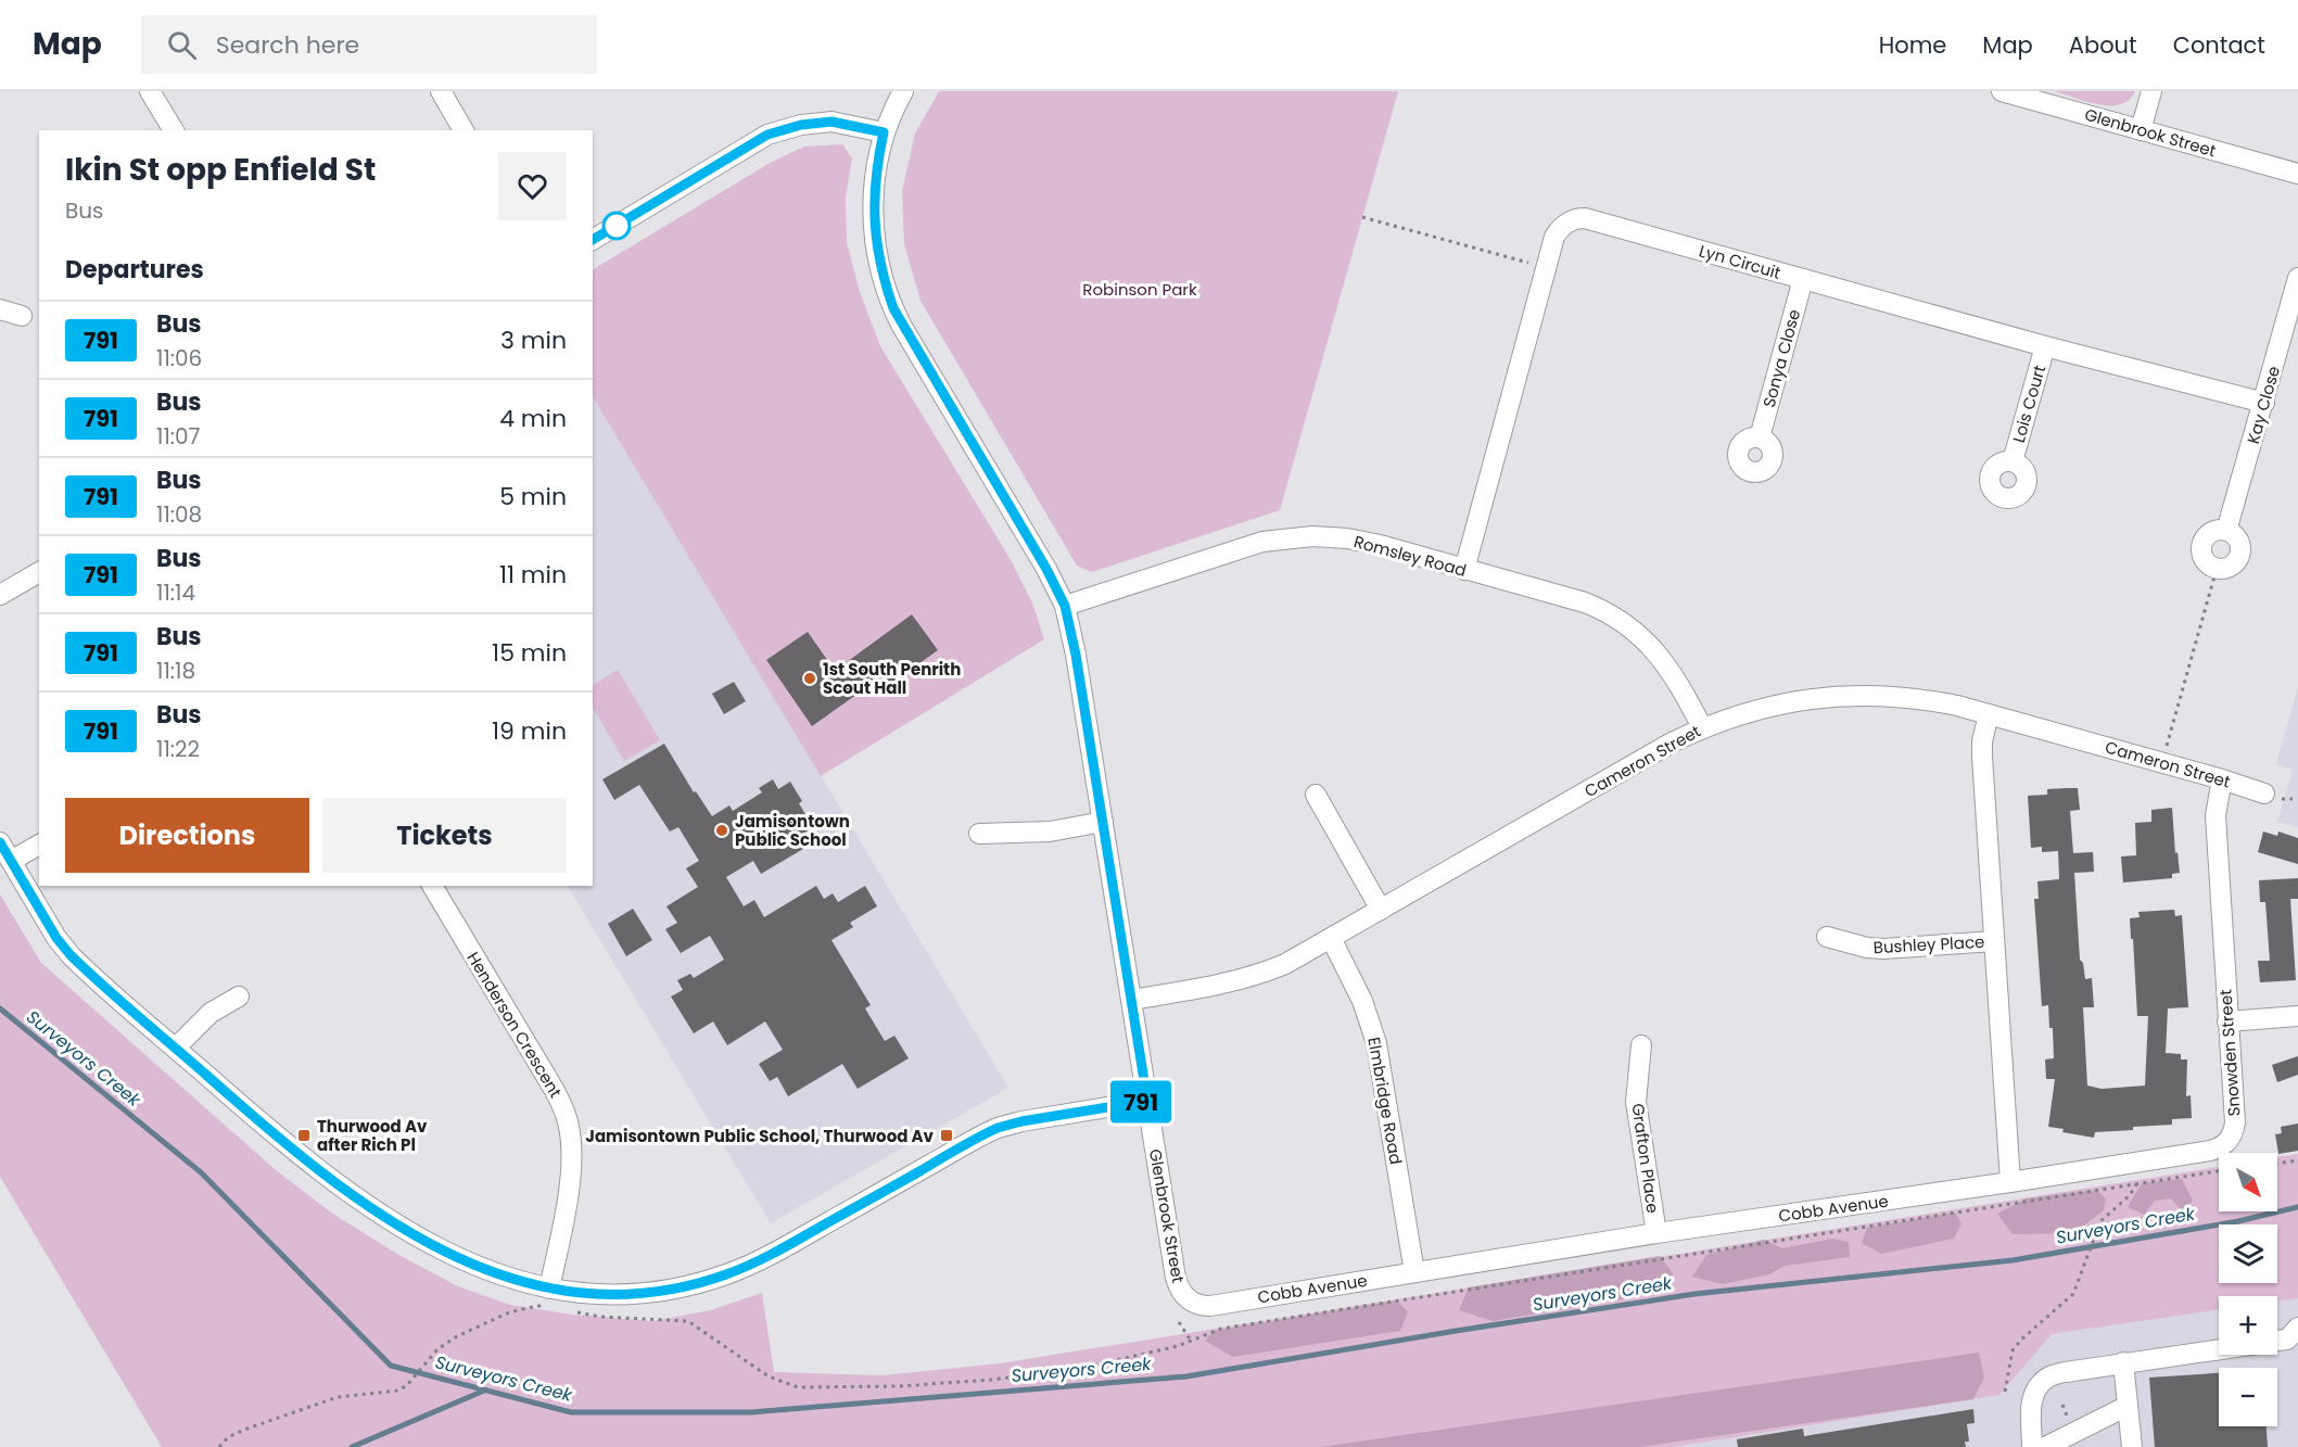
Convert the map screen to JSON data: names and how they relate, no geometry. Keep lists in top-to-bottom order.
{
  "streets": {
    "street": [
      "Glenbrook Street",
      "Lyn Circuit",
      "Sonya Close",
      "Lois Court",
      "Kay Close",
      "Romsley Road",
      "Cameron Street",
      "Bushley Place",
      "Henderson Crescent",
      "Snowden Street",
      "Elmbridge Road",
      "Grafton Place",
      "Cobb Avenue"
    ]
  },
  "crossings": [
    ["Glenbrook Street", "Romsley Road"],
    ["Glenbrook Street", "Cameron Street"],
    ["Glenbrook Street", "Cobb Avenue"],
    ["Lyn Circuit", "Sonya Close"],
    ["Lyn Circuit", "Lois Court"],
    ["Lyn Circuit", "Kay Close"],
    ["Lyn Circuit", "Romsley Road"],
    ["Romsley Road", "Cameron Street"],
    ["Cameron Street", "Snowden Street"],
    ["Cameron Street", "Elmbridge Road"],
    ["Snowden Street", "Cobb Avenue"],
    ["Elmbridge Road", "Cobb Avenue"],
    ["Grafton Place", "Cobb Avenue"]
  ],
  "water": ["Surveyors Creek"],
  "parks": ["Robinson Park"],
  "places": {
    "other": ["1st South Penrith Scout Hall", "Jamisontown Public School"],
    "transit": ["Thurwood Av after Rich Pl", "Jamisontown Public School, Thurwood Av"]
  },
  "lines": ["bus line 791"],
  "north": "bottom right",
  "page": {
    "header": "Map",
    "search": "Search here",
    "nav": [
      "Home",
      "Map",
      "About",
      "Contact"
    ],
    "on_map": "791",
    "heading": [
      ["Ikin St opp Enfield St", "Bus"],
      "Departures"
    ],
    "list": [
      {
        "mark": "791",
        "name": "Bus",
        "note": "11:06",
        "value": "3 min"
      },
      {
        "mark": "791",
        "name": "Bus",
        "note": "11:07",
        "value": "4 min"
      },
      {
        "mark": "791",
        "name": "Bus",
        "note": "11:08",
        "value": "5 min"
      },
      {
        "mark": "791",
        "name": "Bus",
        "note": "11:14",
        "value": "11 min"
      },
      {
        "mark": "791",
        "name": "Bus",
        "note": "11:18",
        "value": "15 min"
      },
      {
        "mark": "791",
        "name": "Bus",
        "note": "11:22",
        "value": "19 min"
      }
    ],
    "buttons": ["Directions", "Tickets"],
    "map_buttons": ["+", "−"]
  }
}
